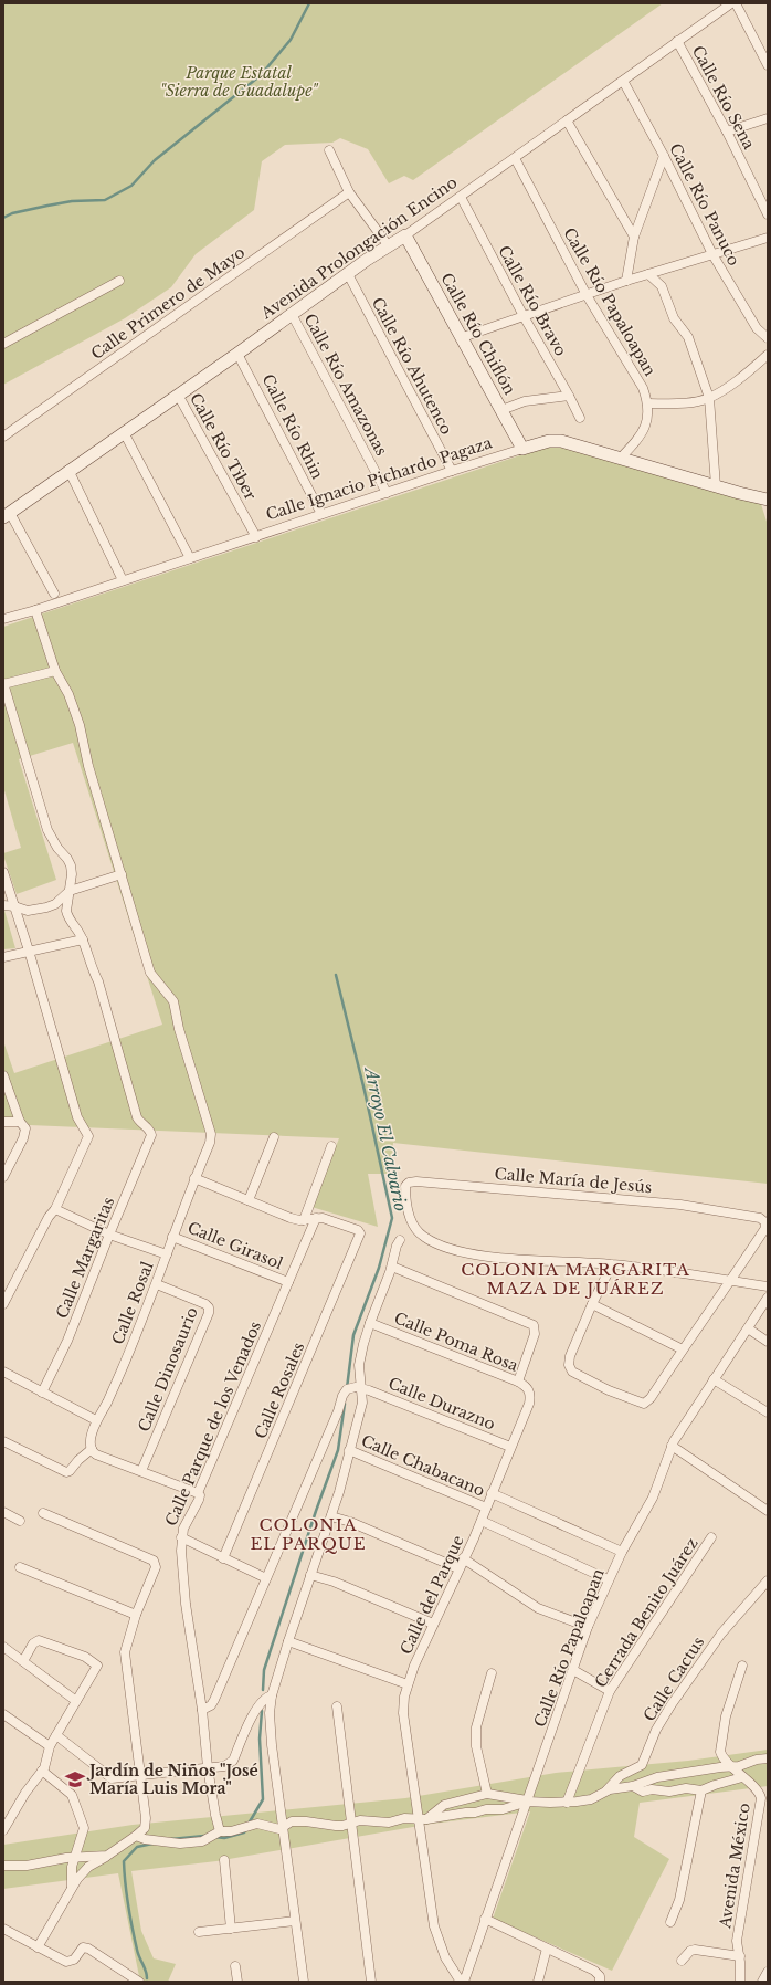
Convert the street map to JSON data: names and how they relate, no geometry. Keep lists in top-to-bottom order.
{
  "streets": {
    "main road": ["Avenida Prolongación Encino", "Calle Río Chiflón", "Calle Ignacio Pichardo Pagaza"],
    "street": [
      "Calle Río Sena",
      "Calle Río Panuco",
      "Calle Río Bravo",
      "Calle Río Papaloapan",
      "Calle Primero de Mayo",
      "Calle Río Ahutenco",
      "Calle Río Amazonas",
      "Calle Río Rhin",
      "Calle Río Tiber",
      "Calle María de Jesús",
      "Calle Girasol",
      "Calle Margaritas",
      "Calle Rosal",
      "Calle Poma Rosa",
      "Calle Dinosaurio",
      "Calle Rosales",
      "Calle Durazno",
      "Calle Parque de los Venados",
      "Calle Chabacano",
      "Calle del Parque",
      "Cerrada Benito Juárez",
      "Calle Cactus",
      "Avenida México"
    ]
  },
  "crossings": [
    ["Calle Río Sena", "Avenida Prolongación Encino"],
    ["Calle Río Panuco", "Avenida Prolongación Encino"],
    ["Avenida Prolongación Encino", "Calle Río Bravo"],
    ["Avenida Prolongación Encino", "Calle Río Papaloapan"],
    ["Avenida Prolongación Encino", "Calle Río Chiflón"],
    ["Avenida Prolongación Encino", "Calle Río Ahutenco"],
    ["Avenida Prolongación Encino", "Calle Río Amazonas"],
    ["Avenida Prolongación Encino", "Calle Río Rhin"],
    ["Avenida Prolongación Encino", "Calle Río Tiber"],
    ["Calle Río Papaloapan", "Calle Ignacio Pichardo Pagaza"],
    ["Calle Río Papaloapan", "Calle Chabacano"],
    ["Calle Río Papaloapan", "Calle del Parque"],
    ["Calle Río Chiflón", "Calle Ignacio Pichardo Pagaza"],
    ["Calle Río Ahutenco", "Calle Ignacio Pichardo Pagaza"],
    ["Calle Río Amazonas", "Calle Ignacio Pichardo Pagaza"],
    ["Calle Río Rhin", "Calle Ignacio Pichardo Pagaza"],
    ["Calle Río Tiber", "Calle Ignacio Pichardo Pagaza"],
    ["Calle Girasol", "Calle Rosal"],
    ["Calle Girasol", "Calle Parque de los Venados"],
    ["Calle Rosal", "Calle Dinosaurio"],
    ["Calle Poma Rosa", "Calle del Parque"],
    ["Calle Rosales", "Calle Parque de los Venados"],
    ["Calle Durazno", "Calle del Parque"],
    ["Calle Chabacano", "Calle del Parque"]
  ],
  "districts": ["COLONIA MARGARITA MAZA DE JUÁREZ", "COLONIA EL PARQUE"],
  "water": ["Arroyo El Calvario"],
  "parks": ["Parque Estatal \"Sierra de Guadalupe\""],
  "places": {
    "school or university": ["Jardín de Niños \"José María Luis Mora\""]
  }
}
